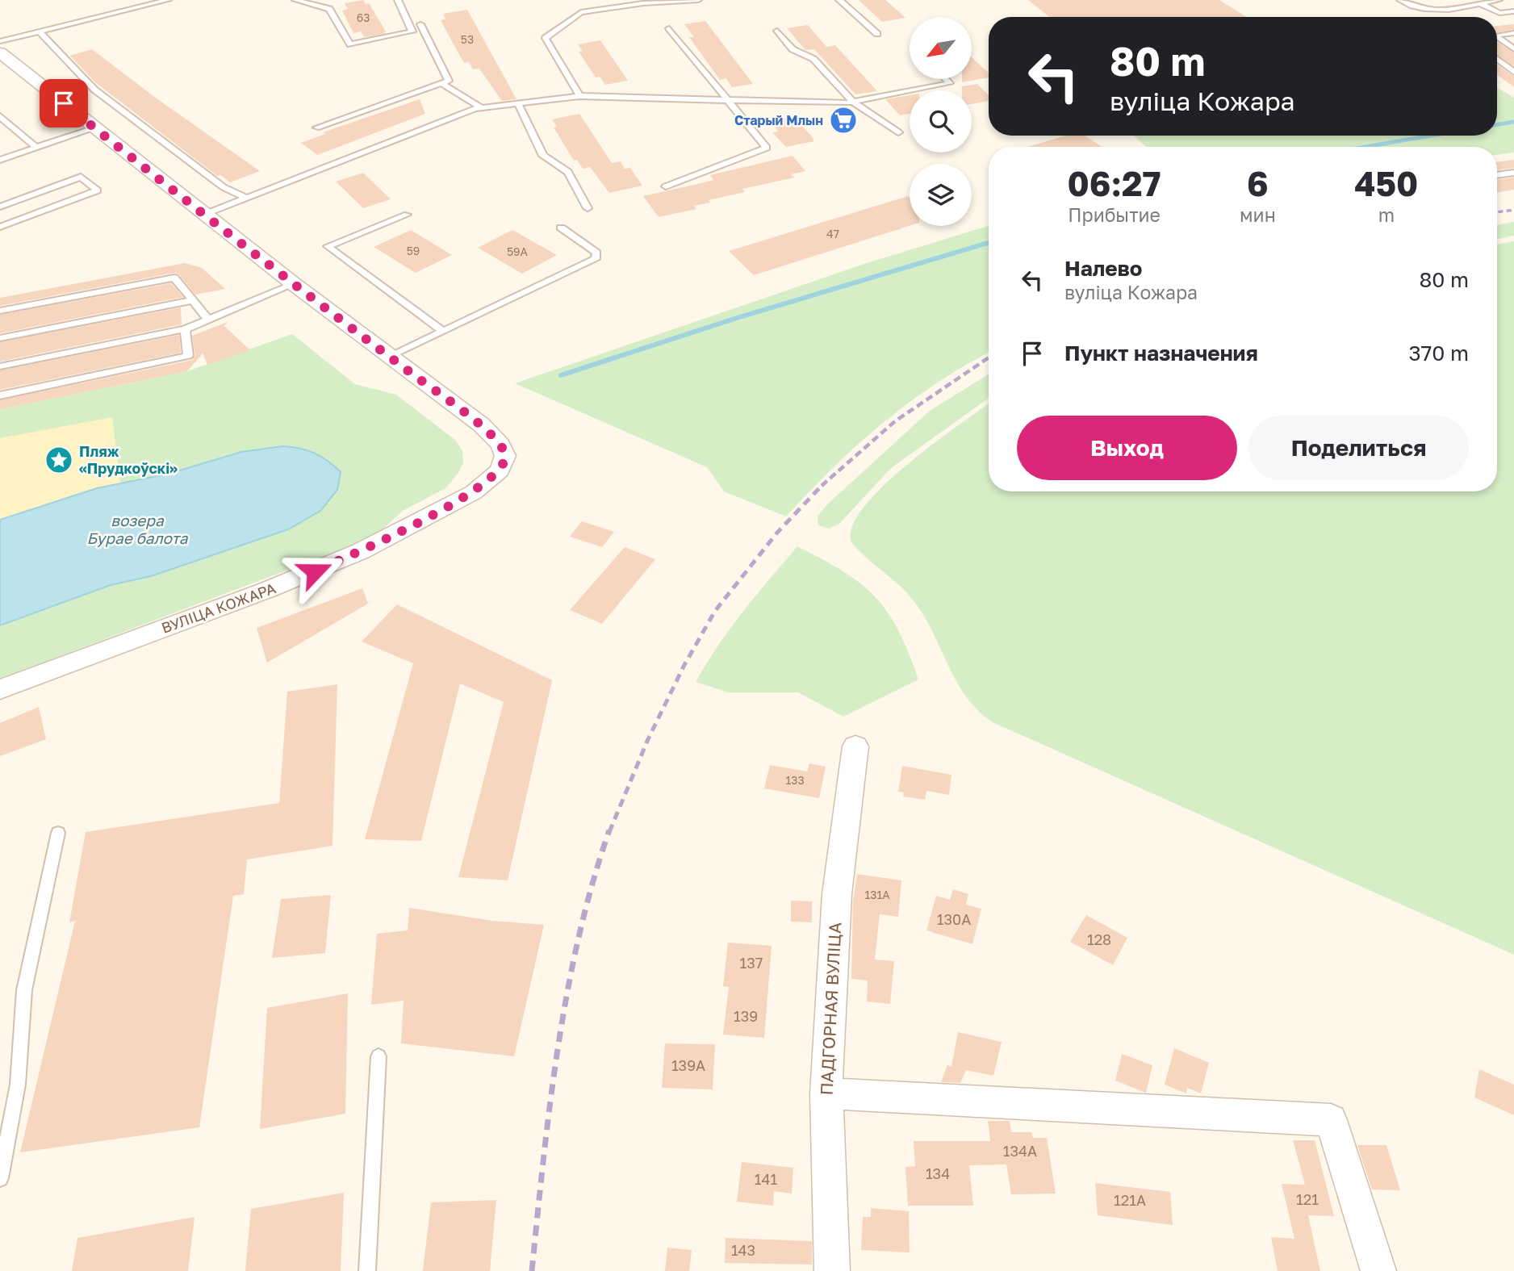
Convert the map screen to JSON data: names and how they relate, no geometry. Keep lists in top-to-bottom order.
{
  "streets": {
    "street": ["ВУЛІЦА КОЖАРА", "ПАДГОРНАЯ ВУЛІЦА"]
  },
  "water": ["возера Бурае балота"],
  "places": {
    "supermarket": ["Старый Млын"],
    "place": ["Пляж «Прудкоўскі»"]
  },
  "house_numbers": [
    "63",
    "53",
    "47",
    "59",
    "59А",
    "133",
    "131А",
    "130А",
    "128",
    "137",
    "139",
    "139А",
    "134А",
    "134",
    "141",
    "121",
    "121А",
    "143"
  ],
  "north": "bottom left",
  "page": {
    "turn": ["80 m", "вуліца Кожара"],
    "eta": [
      "06:27",
      "Прибытие",
      "6",
      "мин",
      "450",
      "m"
    ],
    "list": [
      {
        "name": "Налево",
        "note": "вуліца Кожара",
        "value": "80 m"
      },
      {
        "name": "Пункт назначения",
        "value": "370 m"
      }
    ],
    "buttons": ["Выход", "Поделиться"]
  }
}
